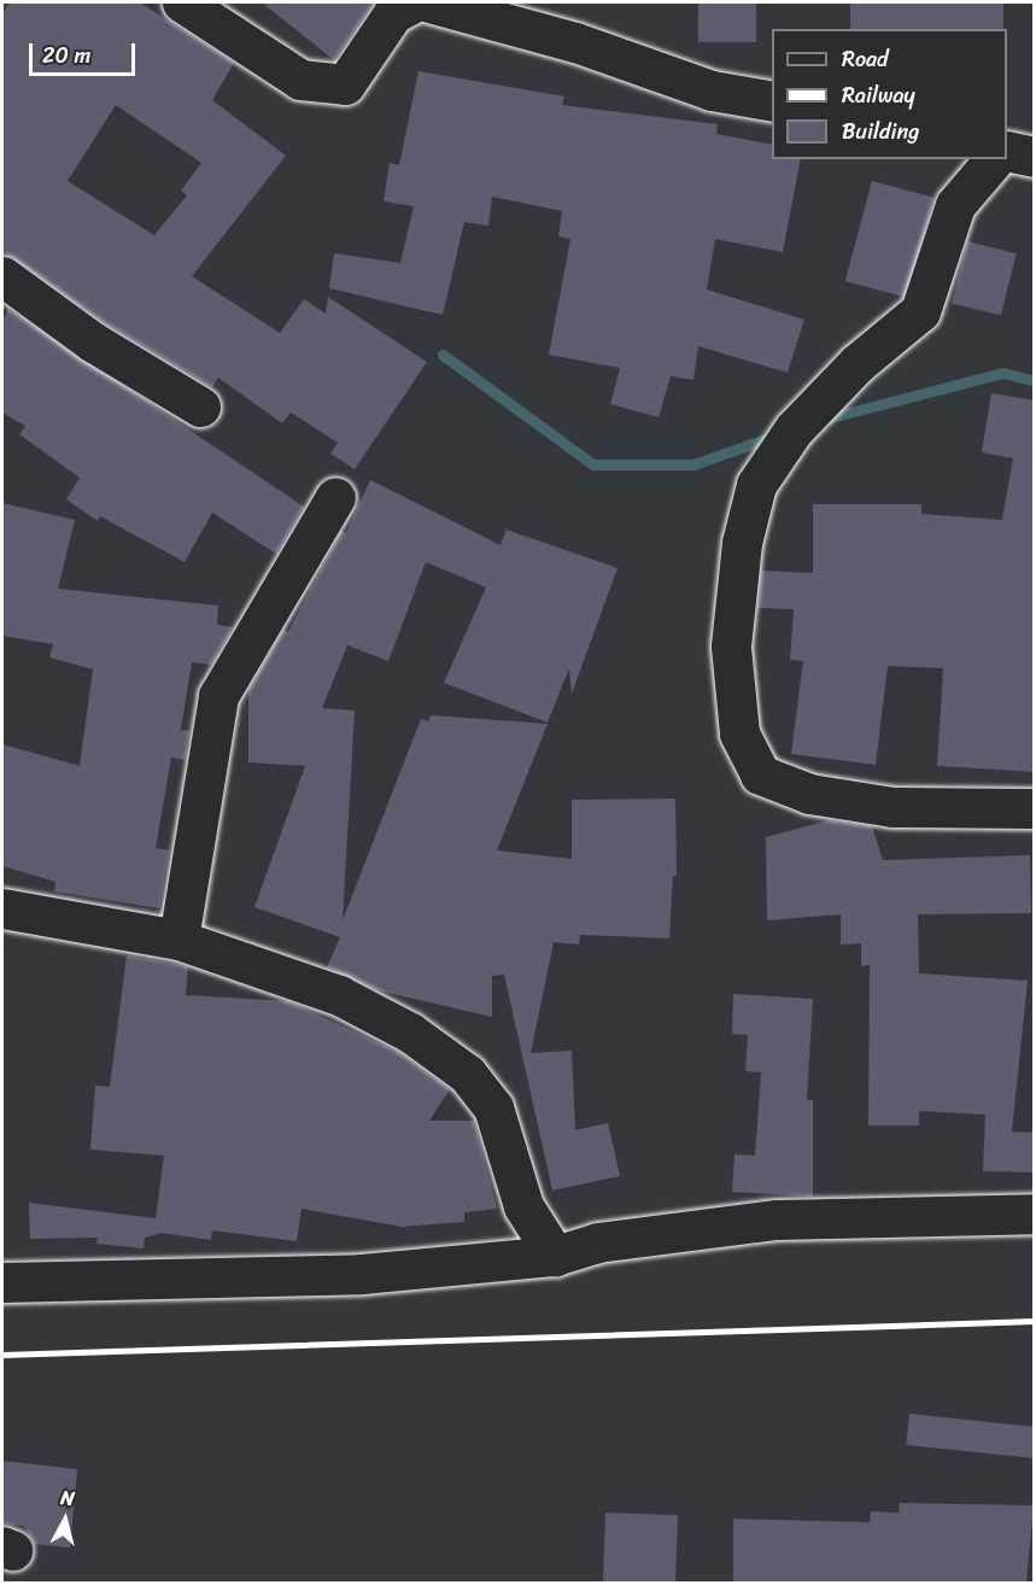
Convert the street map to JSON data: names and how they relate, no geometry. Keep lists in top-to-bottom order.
{
  "legend": ["Road", "Railway", "Building"],
  "scale_bar": "20 m",
  "north": "top"
}
